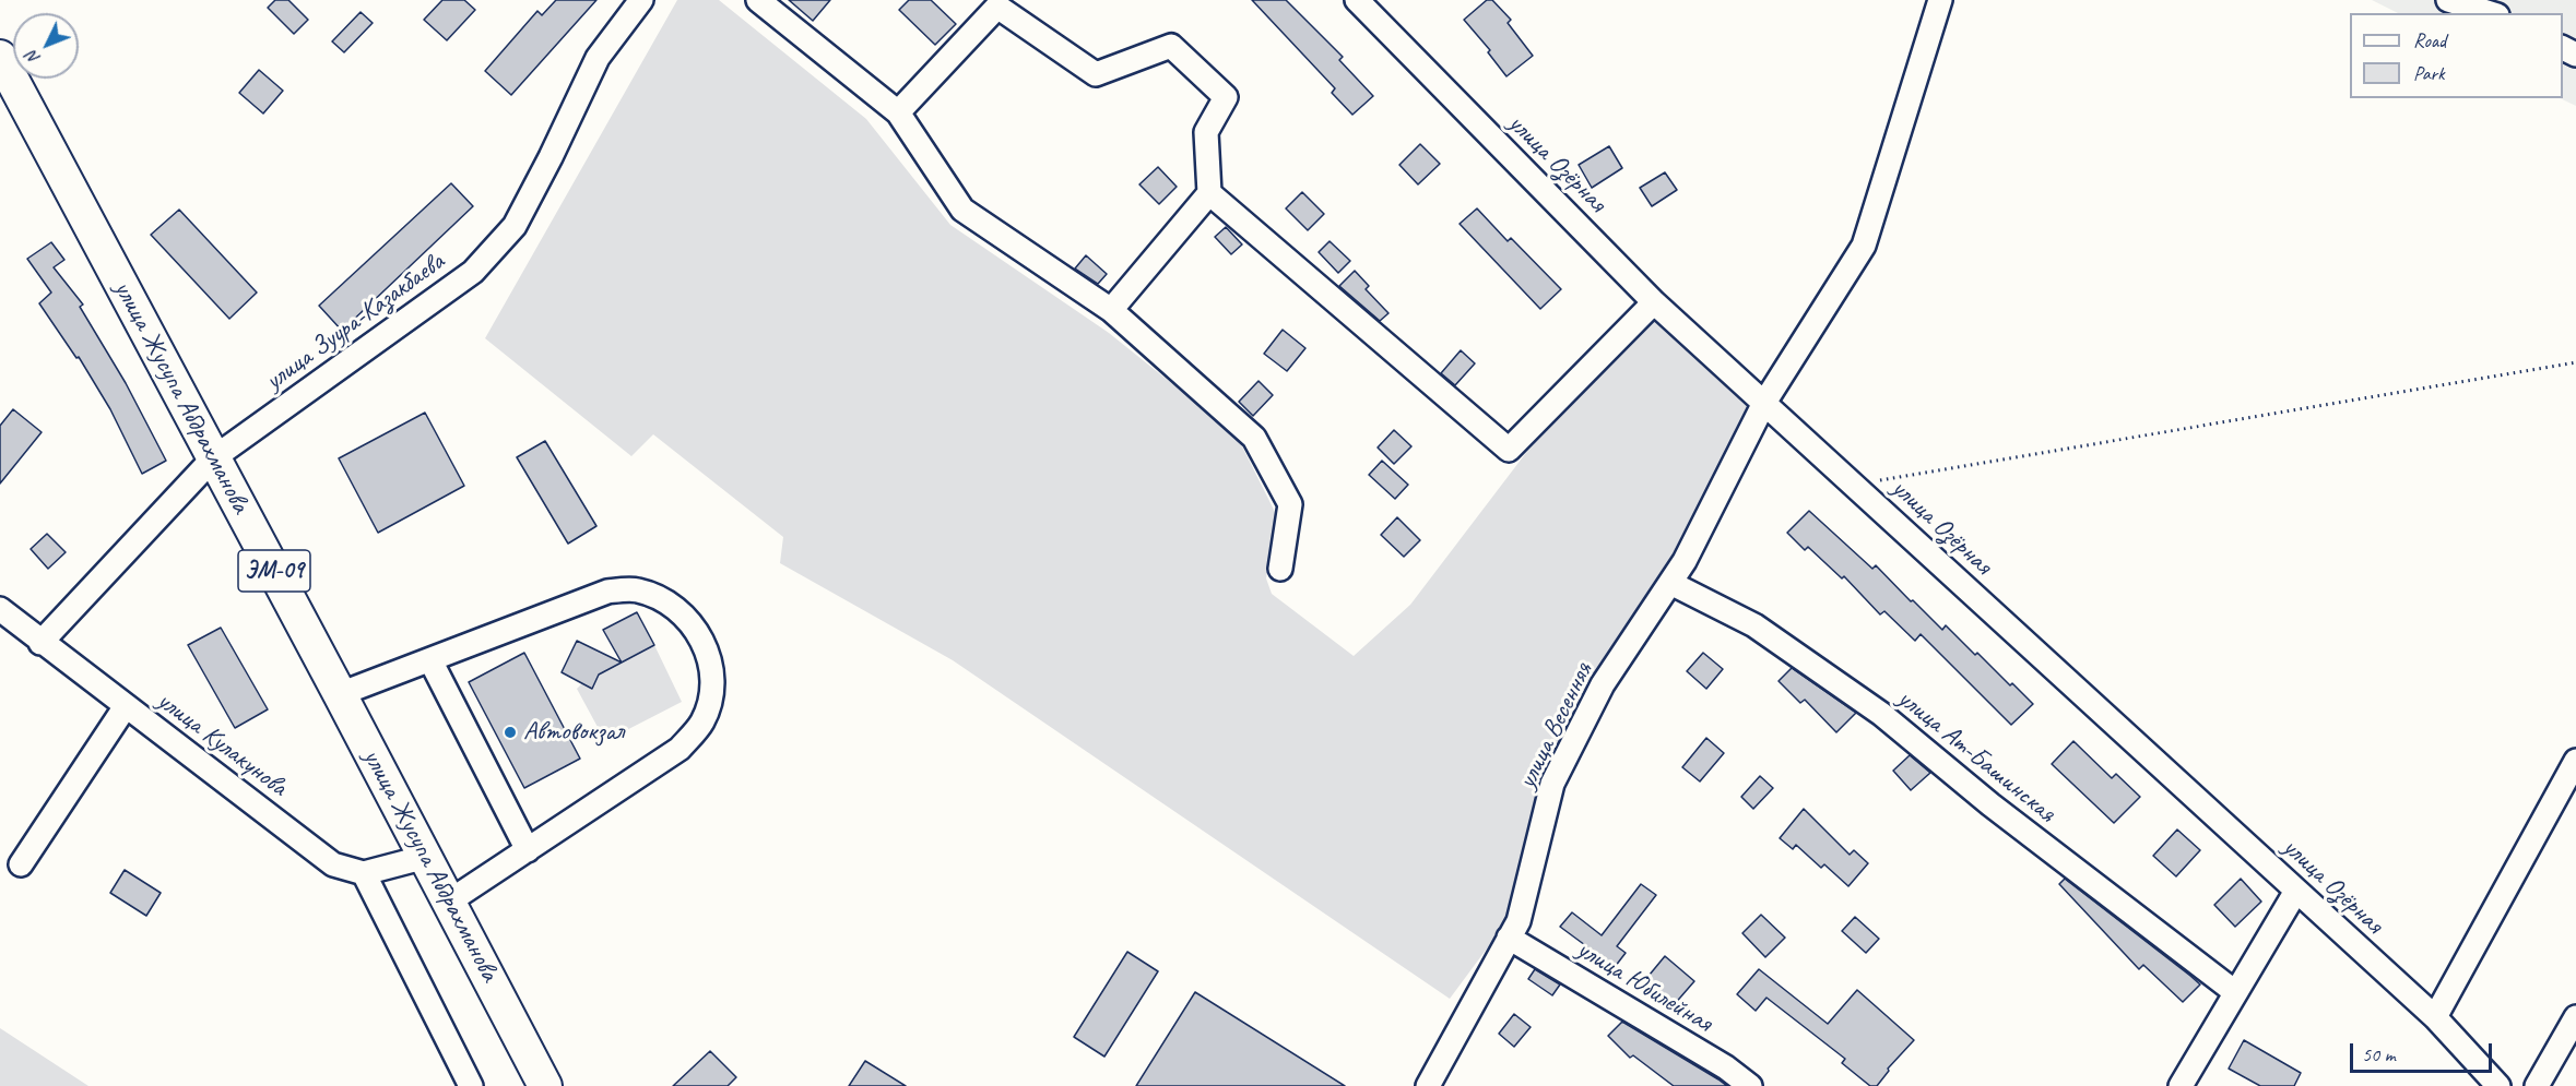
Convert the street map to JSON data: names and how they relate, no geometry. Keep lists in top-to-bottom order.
{
  "streets": {
    "highway": ["улица Жусупа Абдрахманова", "ЭМ-09"],
    "street": [
      "улица Озёрная",
      "улица Зуура-Казакбаева",
      "улица Весенняя",
      "улица Кулакунова",
      "улица Ат-Башинская",
      "улица Юбилейная"
    ]
  },
  "crossings": [
    ["улица Озёрная", "улица Весенняя"],
    ["улица Зуура-Казакбаева", "улица Жусупа Абдрахманова"],
    ["улица Зуура-Казакбаева", "улица Кулакунова"],
    ["улица Весенняя", "улица Ат-Башинская"],
    ["улица Весенняя", "улица Юбилейная"]
  ],
  "places": ["Автовокзал"],
  "legend": ["Road", "Park"],
  "scale_bar": "50 m",
  "north": "bottom left"
}
